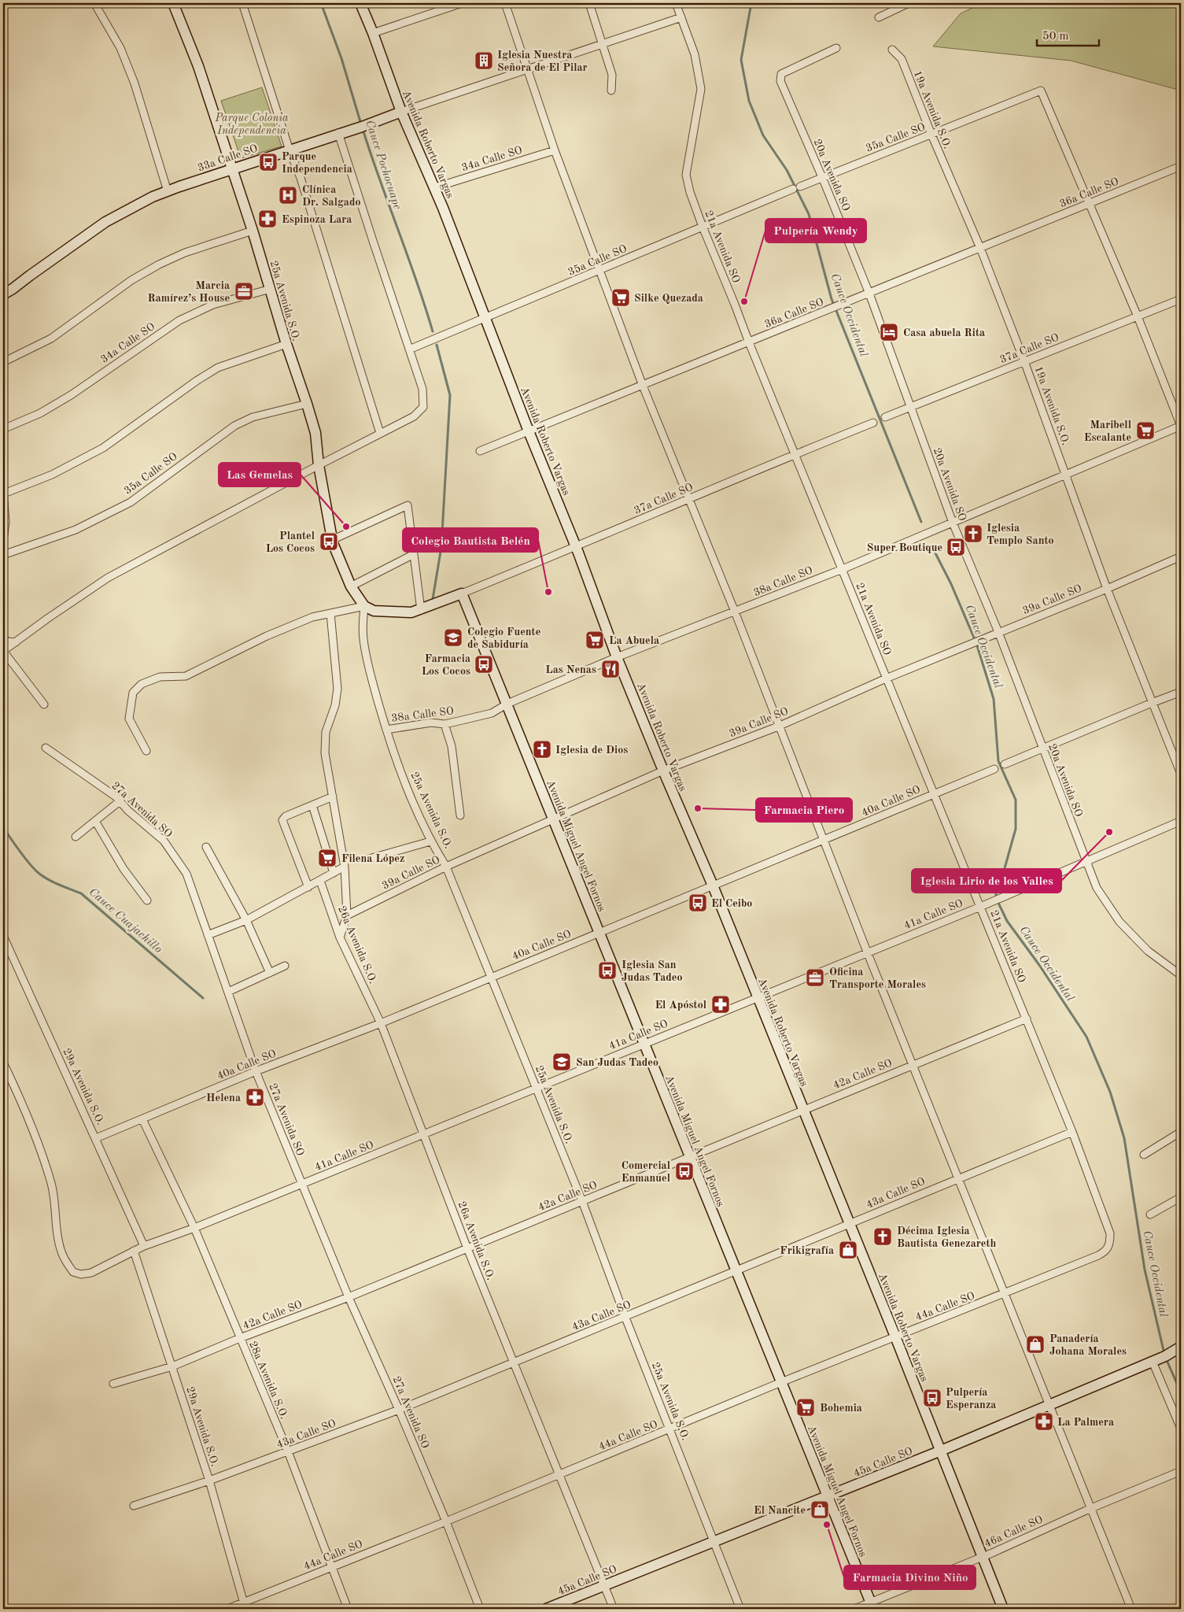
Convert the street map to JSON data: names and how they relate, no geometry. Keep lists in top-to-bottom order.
{
  "streets": {
    "street": [
      "19a Avenida S.O.",
      "35a Calle SO",
      "Avenida Roberto Vargas",
      "33a Calle SO",
      "34a Calle SO",
      "20a Avenida SO",
      "36a Calle SO",
      "21a Avenida SO",
      "25a Avenida S.O.",
      "37a Calle SO",
      "38a Calle SO",
      "39a Calle SO",
      "40a Calle SO",
      "27a Avenida SO",
      "Avenida Miguel Angel Fornos",
      "41a Calle SO",
      "26a Avenida S.O.",
      "42a Calle SO",
      "29a Avenida S.O.",
      "43a Calle SO",
      "44a Calle SO",
      "28a Avenida S.O.",
      "45a Calle SO",
      "46a Calle SO"
    ]
  },
  "crossings": [
    ["19a Avenida S.O.", "35a Calle SO"],
    ["19a Avenida S.O.", "36a Calle SO"],
    ["19a Avenida S.O.", "37a Calle SO"],
    ["19a Avenida S.O.", "38a Calle SO"],
    ["19a Avenida S.O.", "39a Calle SO"],
    ["35a Calle SO", "Avenida Roberto Vargas"],
    ["35a Calle SO", "20a Avenida SO"],
    ["35a Calle SO", "36a Calle SO"],
    ["35a Calle SO", "21a Avenida SO"],
    ["35a Calle SO", "25a Avenida S.O."],
    ["Avenida Roberto Vargas", "33a Calle SO"],
    ["Avenida Roberto Vargas", "34a Calle SO"],
    ["Avenida Roberto Vargas", "36a Calle SO"],
    ["Avenida Roberto Vargas", "37a Calle SO"],
    ["Avenida Roberto Vargas", "38a Calle SO"],
    ["Avenida Roberto Vargas", "39a Calle SO"],
    ["Avenida Roberto Vargas", "40a Calle SO"],
    ["Avenida Roberto Vargas", "41a Calle SO"],
    ["Avenida Roberto Vargas", "42a Calle SO"],
    ["Avenida Roberto Vargas", "43a Calle SO"],
    ["Avenida Roberto Vargas", "44a Calle SO"],
    ["Avenida Roberto Vargas", "45a Calle SO"],
    ["Avenida Roberto Vargas", "46a Calle SO"],
    ["33a Calle SO", "21a Avenida SO"],
    ["33a Calle SO", "25a Avenida S.O."],
    ["34a Calle SO", "25a Avenida S.O."],
    ["20a Avenida SO", "36a Calle SO"],
    ["20a Avenida SO", "37a Calle SO"],
    ["20a Avenida SO", "38a Calle SO"],
    ["20a Avenida SO", "39a Calle SO"],
    ["20a Avenida SO", "41a Calle SO"],
    ["36a Calle SO", "21a Avenida SO"],
    ["21a Avenida SO", "37a Calle SO"],
    ["21a Avenida SO", "38a Calle SO"],
    ["21a Avenida SO", "39a Calle SO"],
    ["21a Avenida SO", "40a Calle SO"],
    ["21a Avenida SO", "41a Calle SO"],
    ["21a Avenida SO", "42a Calle SO"],
    ["21a Avenida SO", "43a Calle SO"],
    ["21a Avenida SO", "44a Calle SO"],
    ["25a Avenida S.O.", "38a Calle SO"],
    ["25a Avenida S.O.", "39a Calle SO"],
    ["25a Avenida S.O.", "40a Calle SO"],
    ["25a Avenida S.O.", "41a Calle SO"],
    ["25a Avenida S.O.", "42a Calle SO"],
    ["25a Avenida S.O.", "43a Calle SO"],
    ["25a Avenida S.O.", "44a Calle SO"],
    ["25a Avenida S.O.", "45a Calle SO"],
    ["37a Calle SO", "Avenida Miguel Angel Fornos"],
    ["38a Calle SO", "Avenida Miguel Angel Fornos"],
    ["39a Calle SO", "Avenida Miguel Angel Fornos"],
    ["40a Calle SO", "27a Avenida SO"],
    ["40a Calle SO", "Avenida Miguel Angel Fornos"],
    ["40a Calle SO", "26a Avenida S.O."],
    ["40a Calle SO", "29a Avenida S.O."],
    ["40a Calle SO", "28a Avenida S.O."],
    ["27a Avenida SO", "41a Calle SO"],
    ["27a Avenida SO", "42a Calle SO"],
    ["27a Avenida SO", "43a Calle SO"],
    ["27a Avenida SO", "44a Calle SO"],
    ["Avenida Miguel Angel Fornos", "41a Calle SO"],
    ["Avenida Miguel Angel Fornos", "42a Calle SO"],
    ["Avenida Miguel Angel Fornos", "43a Calle SO"],
    ["Avenida Miguel Angel Fornos", "44a Calle SO"],
    ["Avenida Miguel Angel Fornos", "45a Calle SO"],
    ["Avenida Miguel Angel Fornos", "46a Calle SO"],
    ["41a Calle SO", "26a Avenida S.O."],
    ["41a Calle SO", "29a Avenida S.O."],
    ["41a Calle SO", "28a Avenida S.O."],
    ["26a Avenida S.O.", "42a Calle SO"],
    ["26a Avenida S.O.", "43a Calle SO"],
    ["26a Avenida S.O.", "44a Calle SO"],
    ["26a Avenida S.O.", "45a Calle SO"],
    ["42a Calle SO", "29a Avenida S.O."],
    ["42a Calle SO", "28a Avenida S.O."],
    ["29a Avenida S.O.", "43a Calle SO"],
    ["29a Avenida S.O.", "44a Calle SO"],
    ["43a Calle SO", "28a Avenida S.O."],
    ["44a Calle SO", "28a Avenida S.O."]
  ],
  "water": ["Cauce Pochocuape", "Cauce Occidental", "Cauce Cuajachillo"],
  "parks": ["Parque Colonia Independencia"],
  "places": {
    "building": ["Iglesia Nuestra Señora de El Pilar"],
    "bus stop": [
      "Parque Independencia",
      "Plantel Los Cocos",
      "Super Boutique",
      "Farmacia Los Cocos",
      "El Ceibo",
      "Iglesia San Judas Tadeo",
      "Comercial Enmanuel",
      "Pulpería Esperanza"
    ],
    "hospital": ["Clínica Dr. Salgado"],
    "pharmacy": [
      "Espinoza Lara",
      "El Apóstol",
      "Helena",
      "La Palmera"
    ],
    "office": ["Marcia Ramírez’s House", "Oficina Transporte Morales"],
    "supermarket": [
      "Silke Quezada",
      "Maribell Escalante",
      "La Abuela",
      "Filena López",
      "Bohemia"
    ],
    "other": [
      "Pulpería Wendy",
      "Las Gemelas",
      "Colegio Bautista Belén",
      "Farmacia Piero",
      "Iglesia Lirio de los Valles",
      "Farmacia Divino Niño"
    ],
    "hotel": ["Casa abuela Rita"],
    "church": ["Iglesia Templo Santo", "Iglesia de Dios", "Décima Iglesia Bautista Genezareth"],
    "school or university": ["Colegio Fuente de Sabiduría", "San Judas Tadeo"],
    "restaurant": ["Las Nenas"],
    "shop": ["Frikigrafía", "Panadería Johana Morales", "El Nancite"]
  },
  "scale_bar": "50 m"
}
